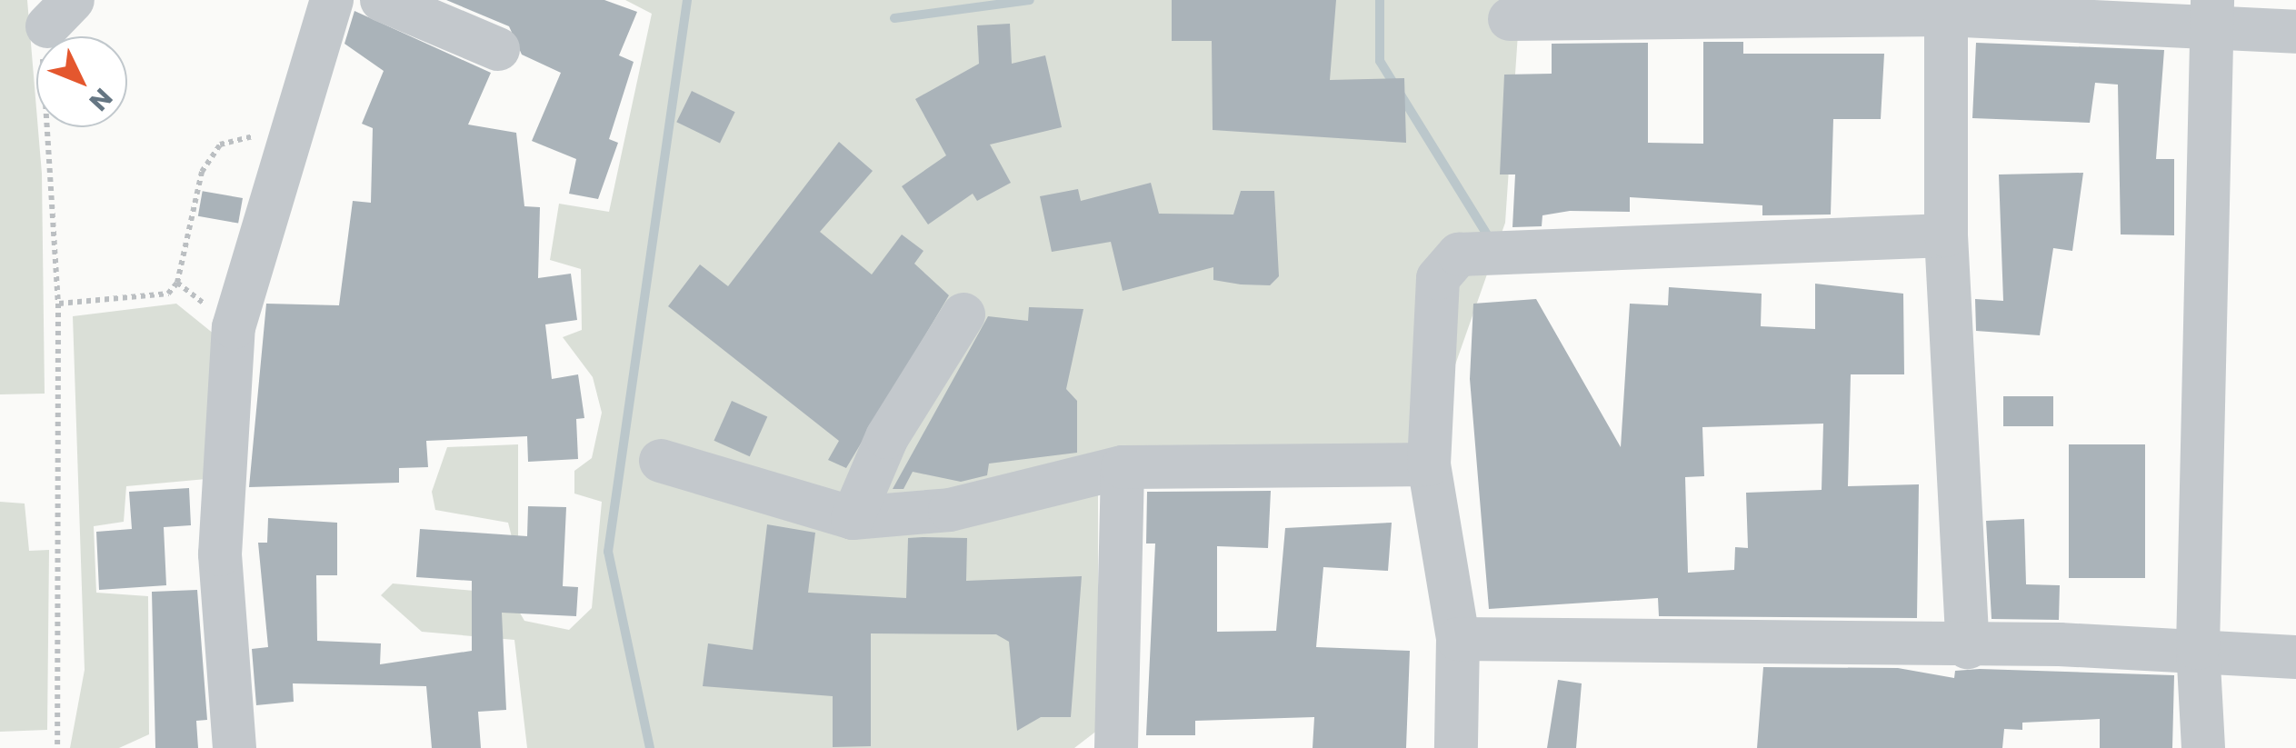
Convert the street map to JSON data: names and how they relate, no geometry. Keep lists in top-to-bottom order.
{
  "north": "bottom right"
}
